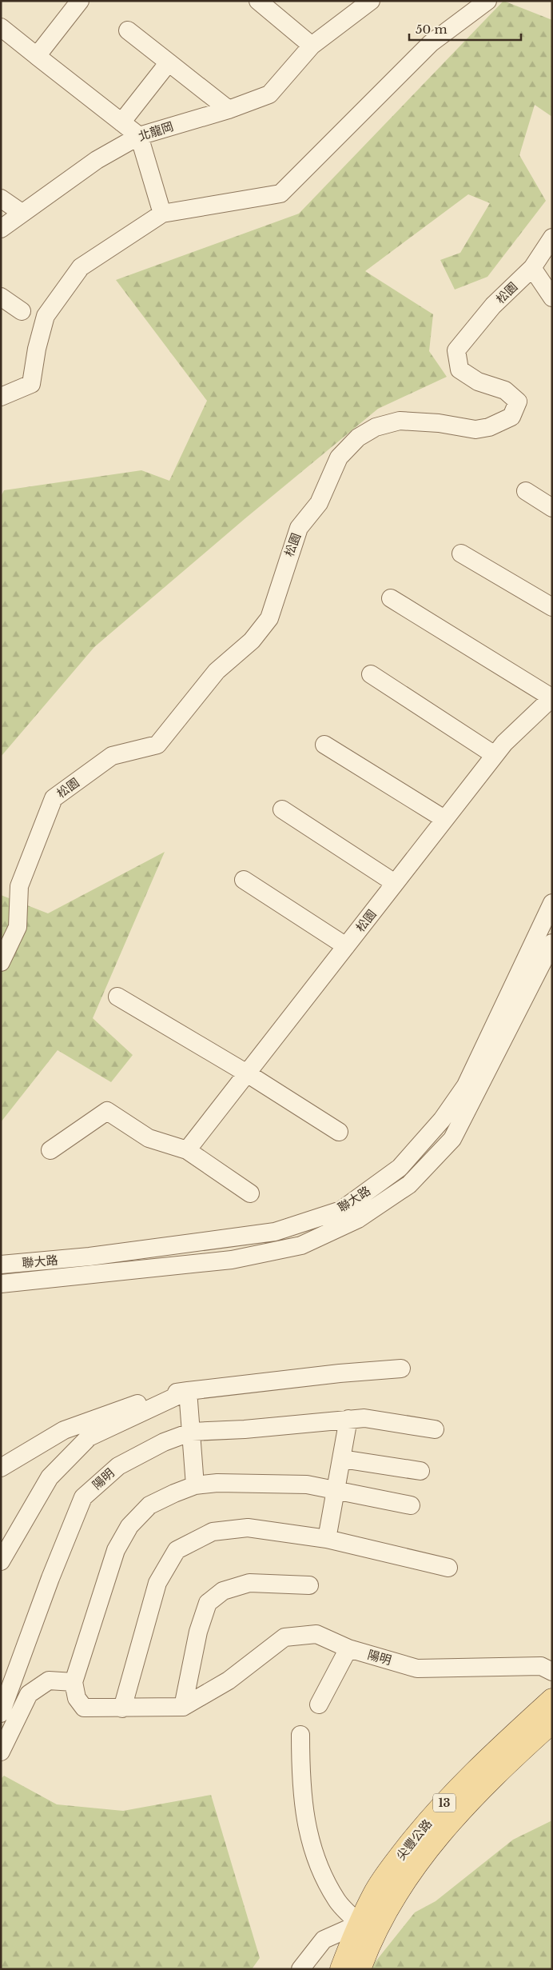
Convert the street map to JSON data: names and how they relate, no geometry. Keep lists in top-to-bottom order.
{
  "streets": {
    "main road": ["13", "尖豐公路"],
    "street": [
      "北龍岡",
      "松園",
      "聯大路",
      "陽明"
    ]
  },
  "scale_bar": "50 m"
}
